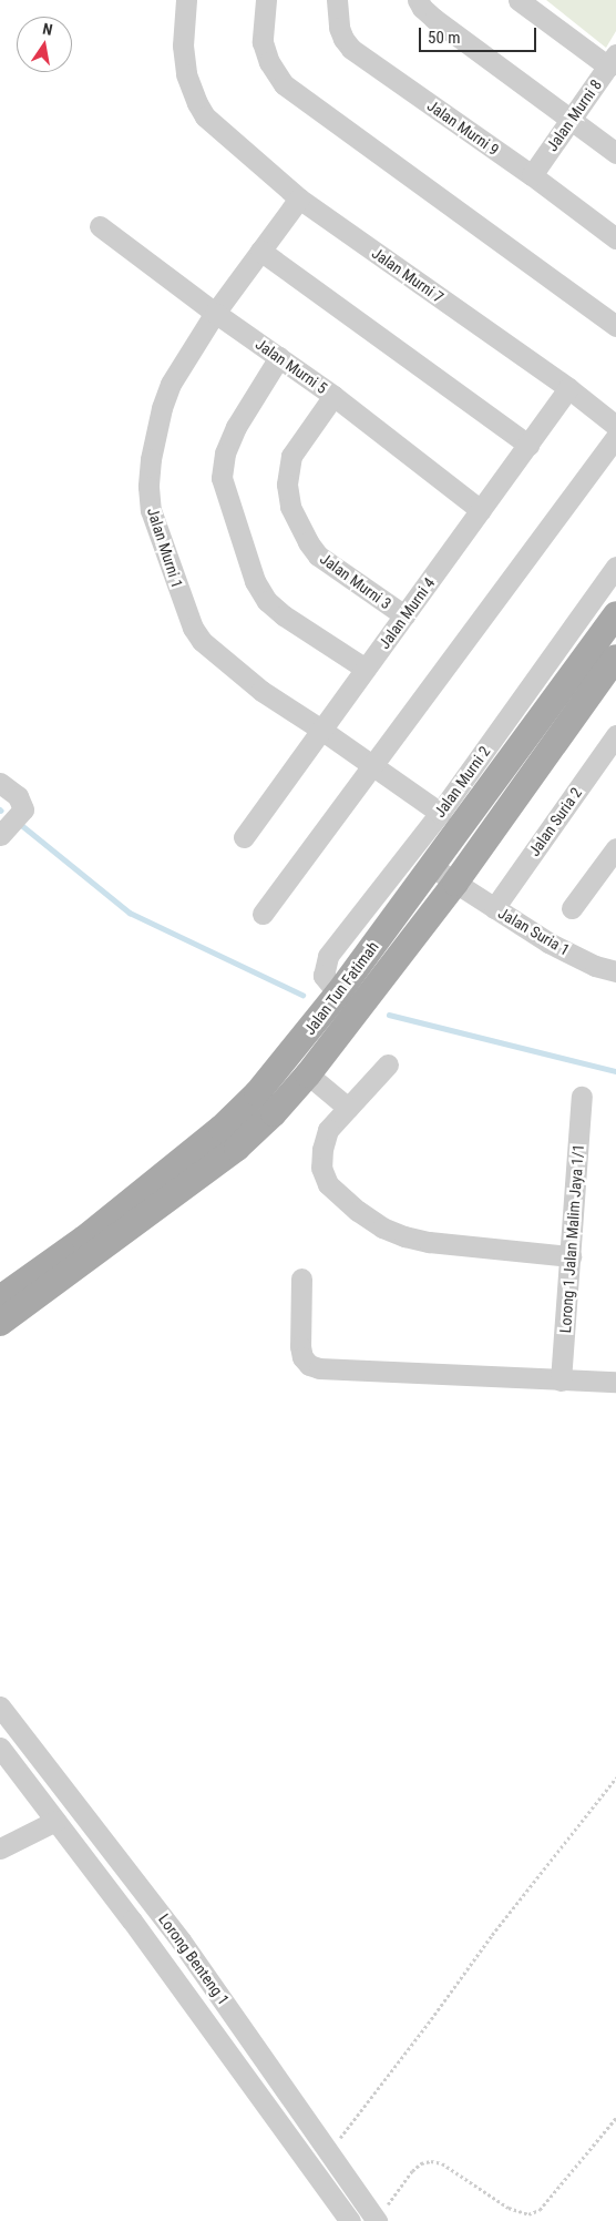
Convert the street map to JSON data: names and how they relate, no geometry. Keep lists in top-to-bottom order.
{
  "streets": {
    "main road": ["Jalan Tun Fatimah"],
    "street": [
      "Jalan Murni 8",
      "Jalan Murni 9",
      "Jalan Murni 7",
      "Jalan Murni 5",
      "Jalan Murni 1",
      "Jalan Murni 3",
      "Jalan Murni 4",
      "Jalan Murni 2",
      "Jalan Suria 2",
      "Jalan Suria 1",
      "Lorong 1 Jalan Malim Jaya 1/1",
      "Lorong Benteng 1"
    ]
  },
  "crossings": [
    ["Jalan Murni 8", "Jalan Murni 9"],
    ["Jalan Murni 7", "Jalan Murni 1"],
    ["Jalan Murni 7", "Jalan Murni 4"],
    ["Jalan Murni 5", "Jalan Murni 1"],
    ["Jalan Murni 5", "Jalan Murni 3"],
    ["Jalan Murni 5", "Jalan Murni 4"],
    ["Jalan Murni 1", "Jalan Murni 4"],
    ["Jalan Murni 1", "Jalan Murni 2"],
    ["Jalan Murni 3", "Jalan Murni 4"],
    ["Jalan Murni 2", "Jalan Tun Fatimah"],
    ["Jalan Suria 2", "Jalan Suria 1"],
    ["Jalan Suria 1", "Jalan Tun Fatimah"]
  ],
  "scale_bar": "50 m",
  "north": "top"
}
